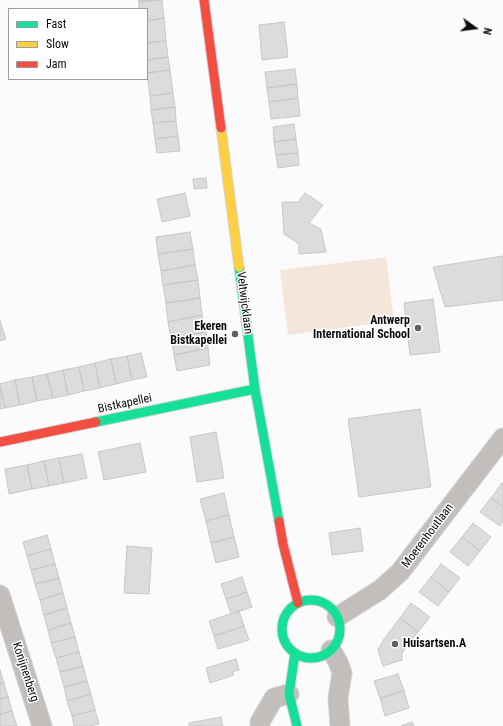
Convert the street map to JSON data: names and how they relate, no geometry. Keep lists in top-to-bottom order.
{
  "streets": {
    "street": [
      "Veltwijcklaan",
      "Bistkapellei",
      "Moerenhoutlaan",
      "Konijnenberg"
    ]
  },
  "crossings": [
    ["Veltwijcklaan", "Bistkapellei"],
    ["Veltwijcklaan", "Moerenhoutlaan"]
  ],
  "places": ["Antwerp International School", "Ekeren Bistkapellei", "Huisartsen.A"],
  "legend": ["Fast", "Slow", "Jam"],
  "north": "right"
}
